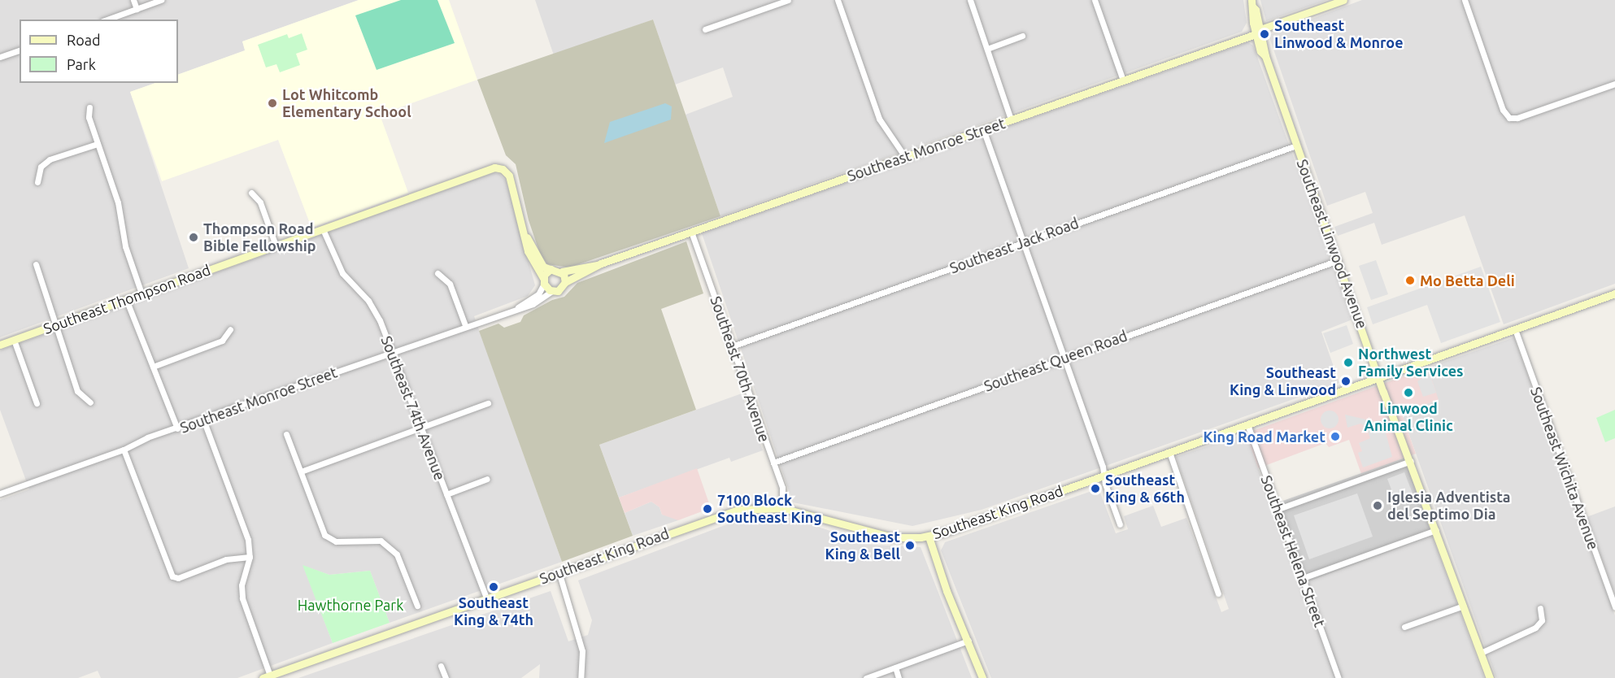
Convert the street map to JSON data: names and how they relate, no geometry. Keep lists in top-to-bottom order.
{
  "streets": {
    "main road": [
      "Southeast Monroe Street",
      "Southeast Linwood Avenue",
      "Southeast Thompson Road",
      "Southeast King Road"
    ],
    "street": [
      "Southeast Jack Road",
      "Southeast Queen Road",
      "Southeast 70th Avenue",
      "Southeast 74th Avenue",
      "Southeast Wichita Avenue",
      "Southeast Helena Street"
    ]
  },
  "crossings": [
    ["Southeast Monroe Street", "Southeast Linwood Avenue"],
    ["Southeast Monroe Street", "Southeast 70th Avenue"],
    ["Southeast Monroe Street", "Southeast 74th Avenue"],
    ["Southeast Linwood Avenue", "Southeast Jack Road"],
    ["Southeast Linwood Avenue", "Southeast Queen Road"],
    ["Southeast Linwood Avenue", "Southeast King Road"],
    ["Southeast Jack Road", "Southeast 70th Avenue"],
    ["Southeast Thompson Road", "Southeast 74th Avenue"],
    ["Southeast Queen Road", "Southeast 70th Avenue"],
    ["Southeast 70th Avenue", "Southeast King Road"],
    ["Southeast 74th Avenue", "Southeast King Road"],
    ["Southeast Wichita Avenue", "Southeast King Road"],
    ["Southeast King Road", "Southeast Helena Street"]
  ],
  "parks": ["Hawthorne Park"],
  "places": [
    "Southeast Linwood & Monroe",
    "Lot Whitcomb Elementary School",
    "Thompson Road Bible Fellowship",
    "Mo Betta Deli",
    "Northwest Family Services",
    "Southeast King & Linwood",
    "Linwood Animal Clinic",
    "King Road Market",
    "Southeast King & 66th",
    "Iglesia Adventista del Septimo Dia",
    "7100 Block Southeast King",
    "Southeast King & Bell",
    "Southeast King & 74th"
  ],
  "legend": ["Road", "Park"]
}
